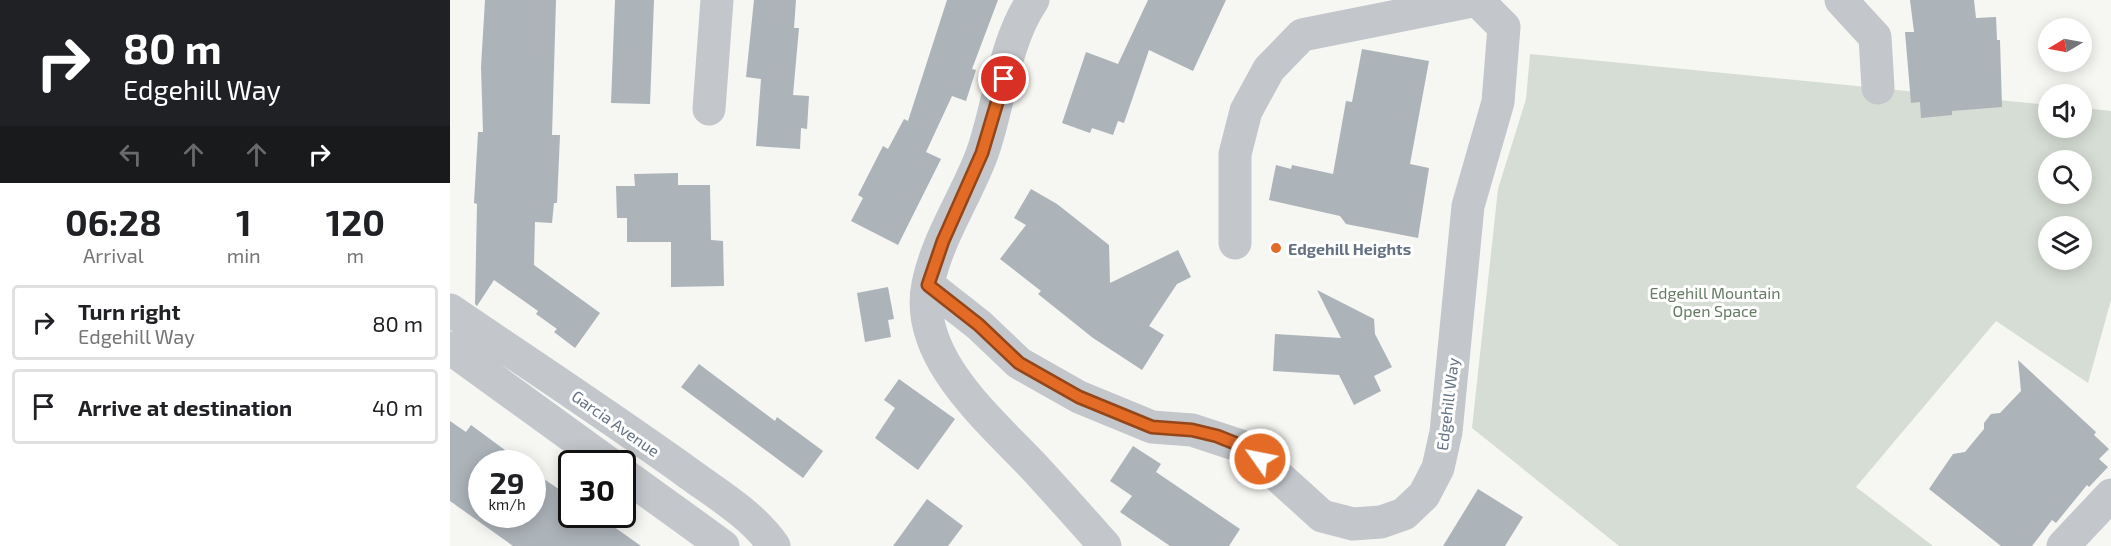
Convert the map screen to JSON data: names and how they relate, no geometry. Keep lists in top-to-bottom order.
{
  "streets": {
    "street": ["Edgehill Way", "Garcia Avenue"]
  },
  "parks": ["Edgehill Mountain Open Space"],
  "places": ["Edgehill Heights"],
  "north": "left",
  "page": {
    "turn": ["80 m", "Edgehill Way"],
    "eta": [
      "06:28",
      "Arrival",
      "1",
      "min",
      "120",
      "m"
    ],
    "list": [
      {
        "name": "Turn right",
        "note": "Edgehill Way",
        "value": "80 m"
      },
      {
        "name": "Arrive at destination",
        "value": "40 m"
      }
    ],
    "speed": "29 km/h",
    "limit": "30"
  }
}
